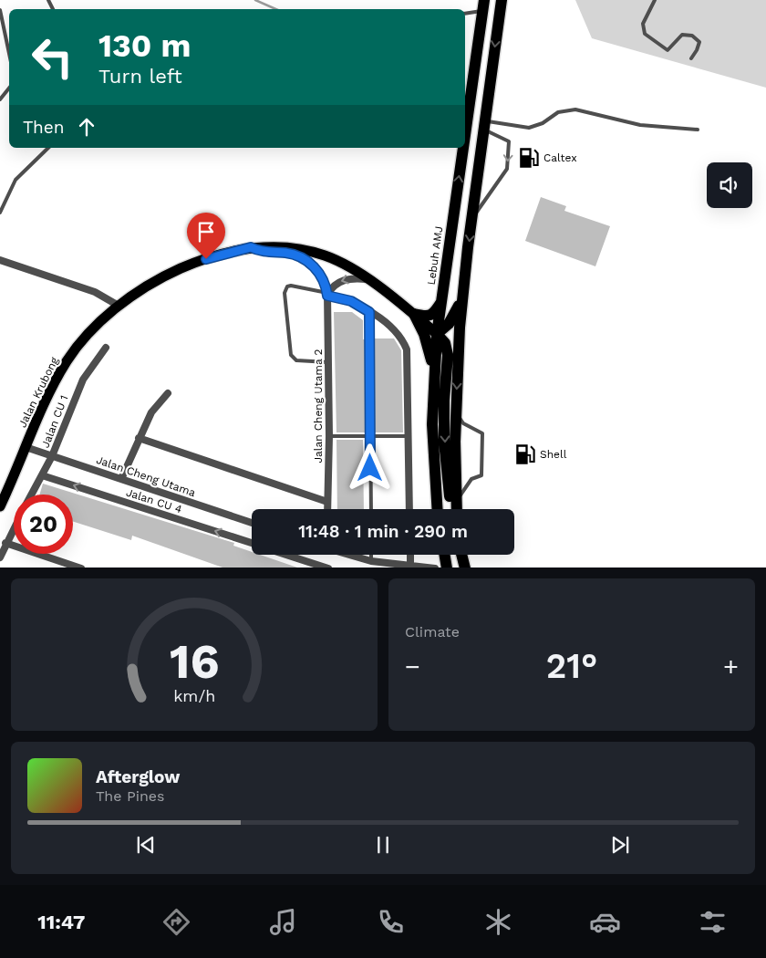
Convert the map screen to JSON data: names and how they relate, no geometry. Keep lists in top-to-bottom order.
{
  "streets": {
    "highway": ["Lebuh AMJ"],
    "main road": ["Jalan Krubong"],
    "street": [
      "Jalan Cheng Utama 2",
      "Jalan CU 1",
      "Jalan Cheng Utama",
      "Jalan CU 4"
    ]
  },
  "crossings": [
    ["Lebuh AMJ", "Jalan Krubong"],
    ["Jalan Krubong", "Jalan Cheng Utama"],
    ["Jalan CU 1", "Jalan Cheng Utama"],
    ["Jalan CU 1", "Jalan CU 4"]
  ],
  "one_way": ["Jalan CU 4"],
  "places": {
    "fuel station": ["Caltex", "Shell"]
  },
  "page": {
    "turn": ["130 m", "Turn left"],
    "then": "Then",
    "limit": "20",
    "trip": "11:48 · 1 min · 290 m",
    "tile": "Climate",
    "heat": ["−", "21°", "+"],
    "song": ["Afterglow", "The Pines"],
    "tabs": "11:47",
    "gauge": ["16", "km/h"]
  }
}
